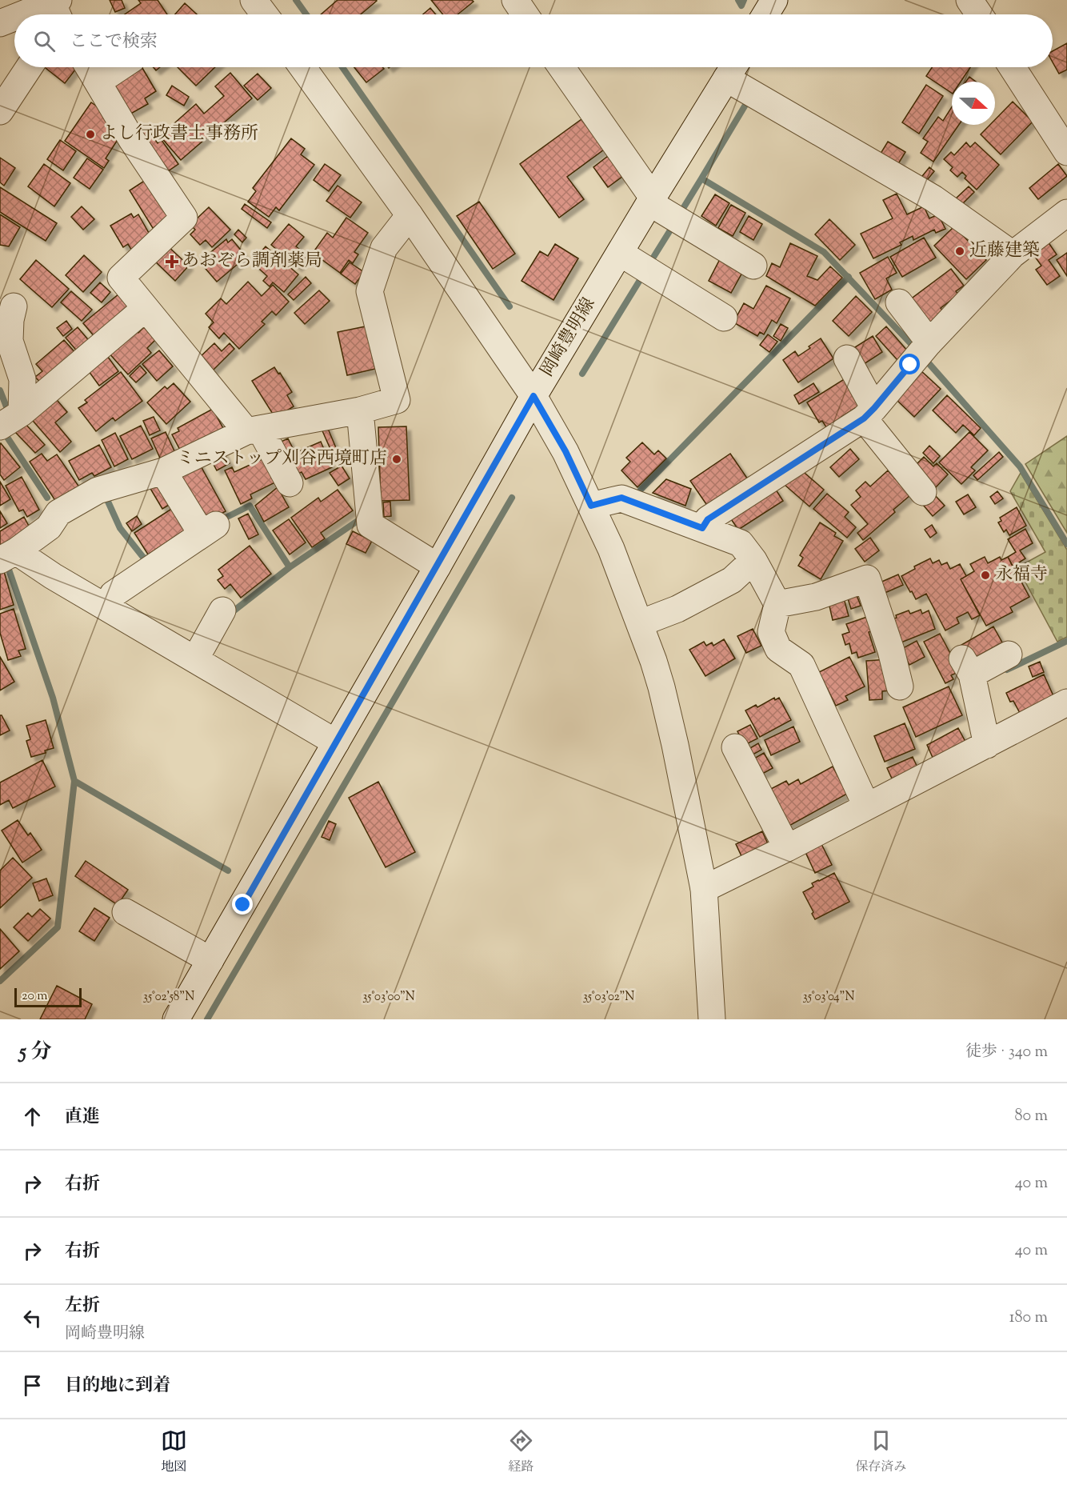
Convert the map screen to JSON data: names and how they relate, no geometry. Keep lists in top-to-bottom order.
{
  "streets": {
    "street": ["岡崎豊明線"]
  },
  "places": {
    "other": [
      "よし行政書士事務所",
      "近藤建築",
      "ミニストップ刈谷西境町店",
      "永福寺"
    ],
    "health": ["あおぞら調剤薬局"]
  },
  "scale_bar": "20 m",
  "north": "right",
  "page": {
    "search": "ここで検索",
    "scale": "20 m",
    "heading": ["5 分", "徒歩 · 340 m"],
    "list": [
      ["直進", "80 m"],
      ["右折", "40 m"],
      ["右折", "40 m"],
      ["左折", "岡崎豊明線", "180 m"],
      "目的地に到着"
    ],
    "nav": ["地図", "経路", "保存済み"]
  },
  "coordinates": [
    "35°02'58\"N",
    "35°03'00\"N",
    "35°03'02\"N",
    "35°03'04\"N"
  ]
}
